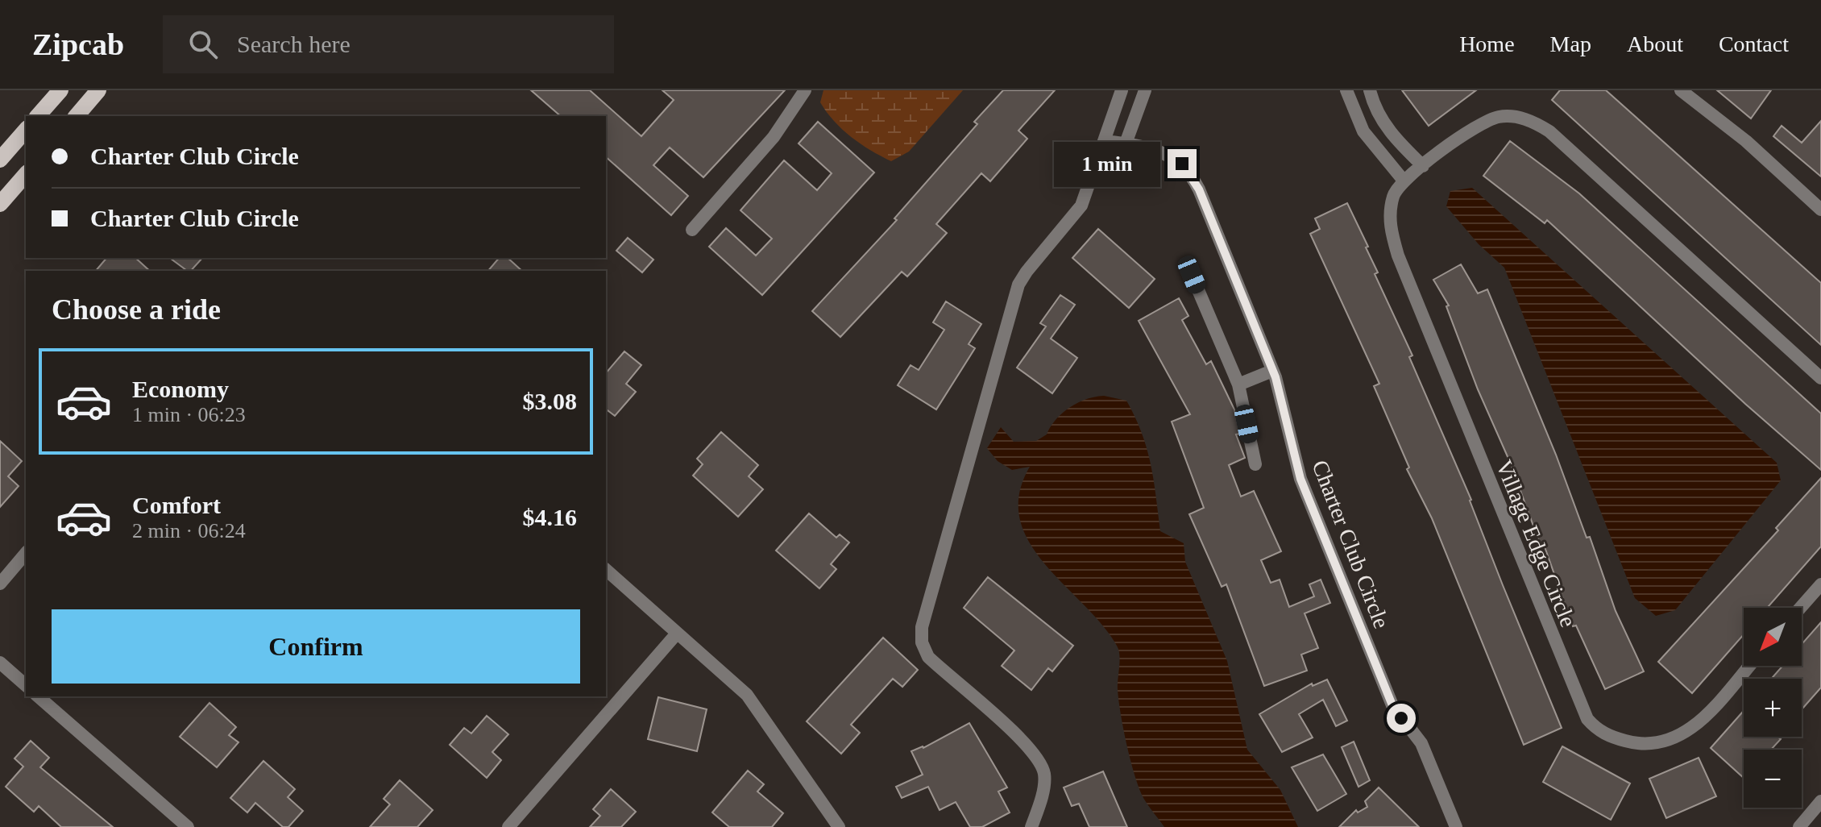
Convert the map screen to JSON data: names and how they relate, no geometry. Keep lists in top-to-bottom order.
{
  "streets": {
    "street": ["Village Edge Circle", "Charter Club Circle"]
  },
  "north": "bottom left",
  "page": {
    "header": "Zipcab",
    "search": "Search here",
    "nav": [
      "Home",
      "Map",
      "About",
      "Contact"
    ],
    "banner": ["Charter Club Circle", "Charter Club Circle"],
    "bubble": "1 min",
    "heading": "Choose a ride",
    "list": [
      {
        "name": "Economy",
        "note": "1 min · 06:23",
        "value": "$3.08"
      },
      {
        "name": "Comfort",
        "note": "2 min · 06:24",
        "value": "$4.16"
      }
    ],
    "buttons": "Confirm",
    "map_buttons": ["+", "−"]
  }
}
